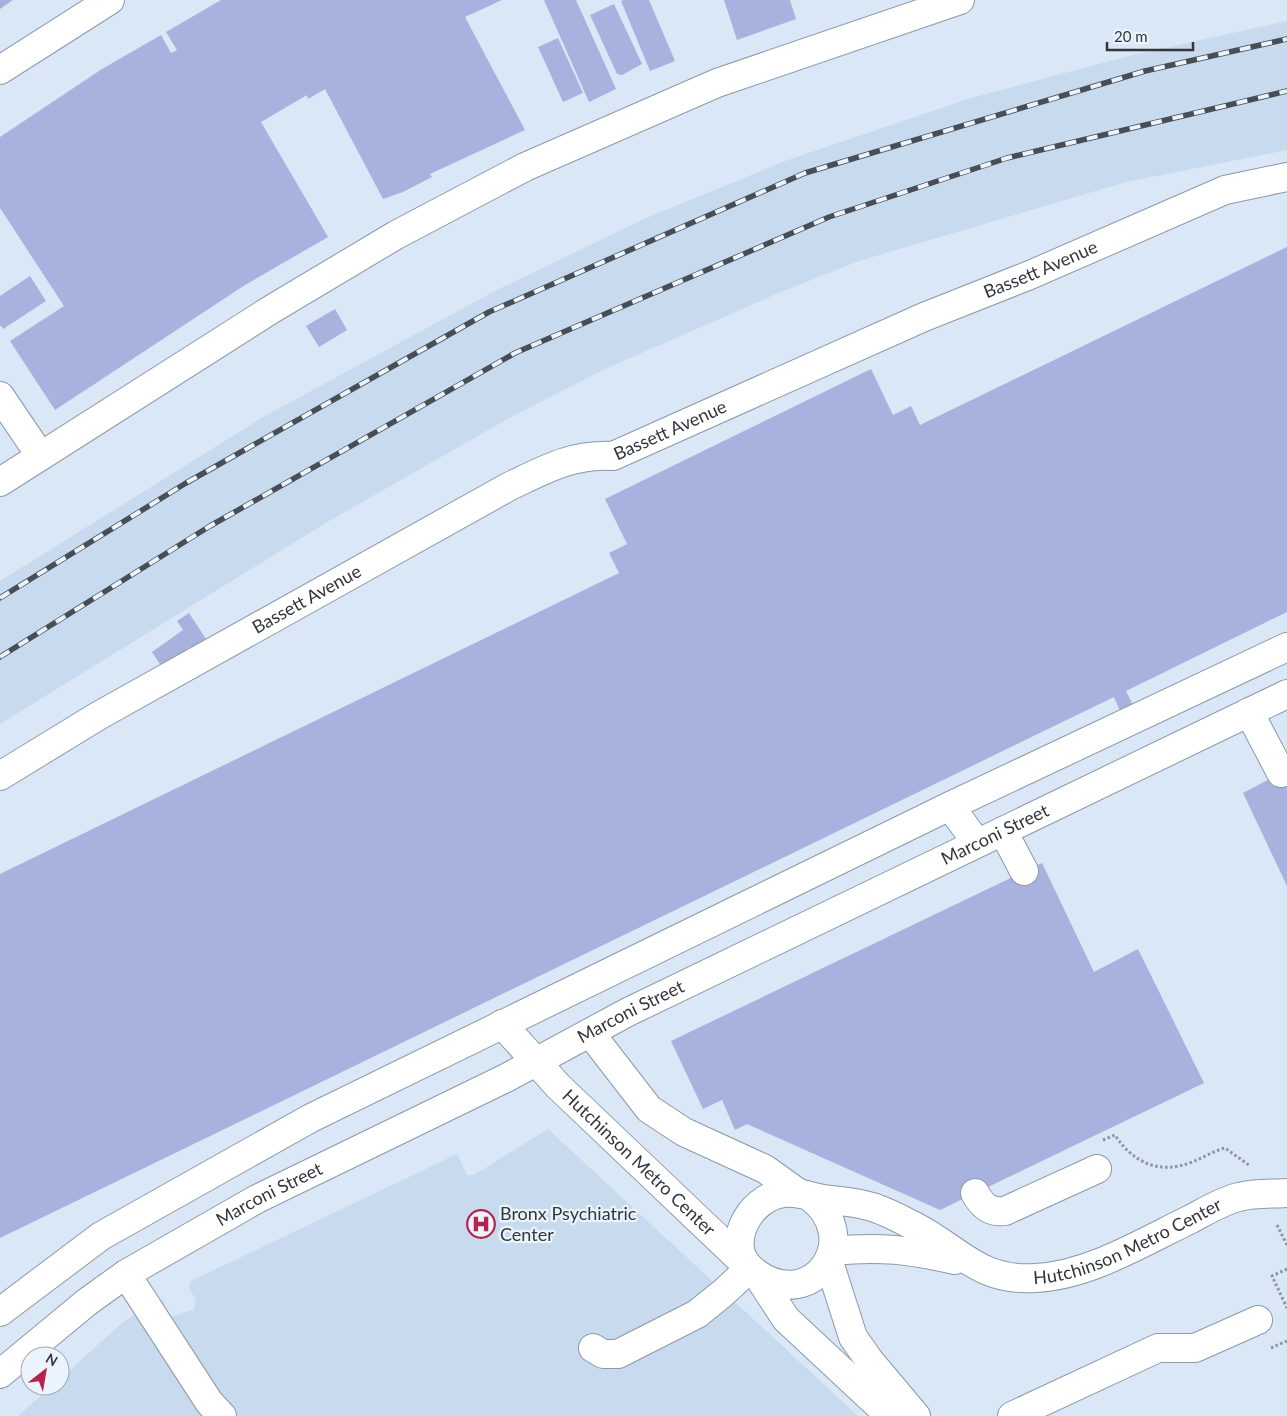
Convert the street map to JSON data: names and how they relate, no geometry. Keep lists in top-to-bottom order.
{
  "streets": {
    "street": ["Bassett Avenue", "Marconi Street", "Hutchinson Metro Center"]
  },
  "crossings": [
    ["Marconi Street", "Hutchinson Metro Center"]
  ],
  "places": {
    "hospital": ["Bronx Psychiatric Center"]
  },
  "scale_bar": "20 m",
  "north": "top right"
}
